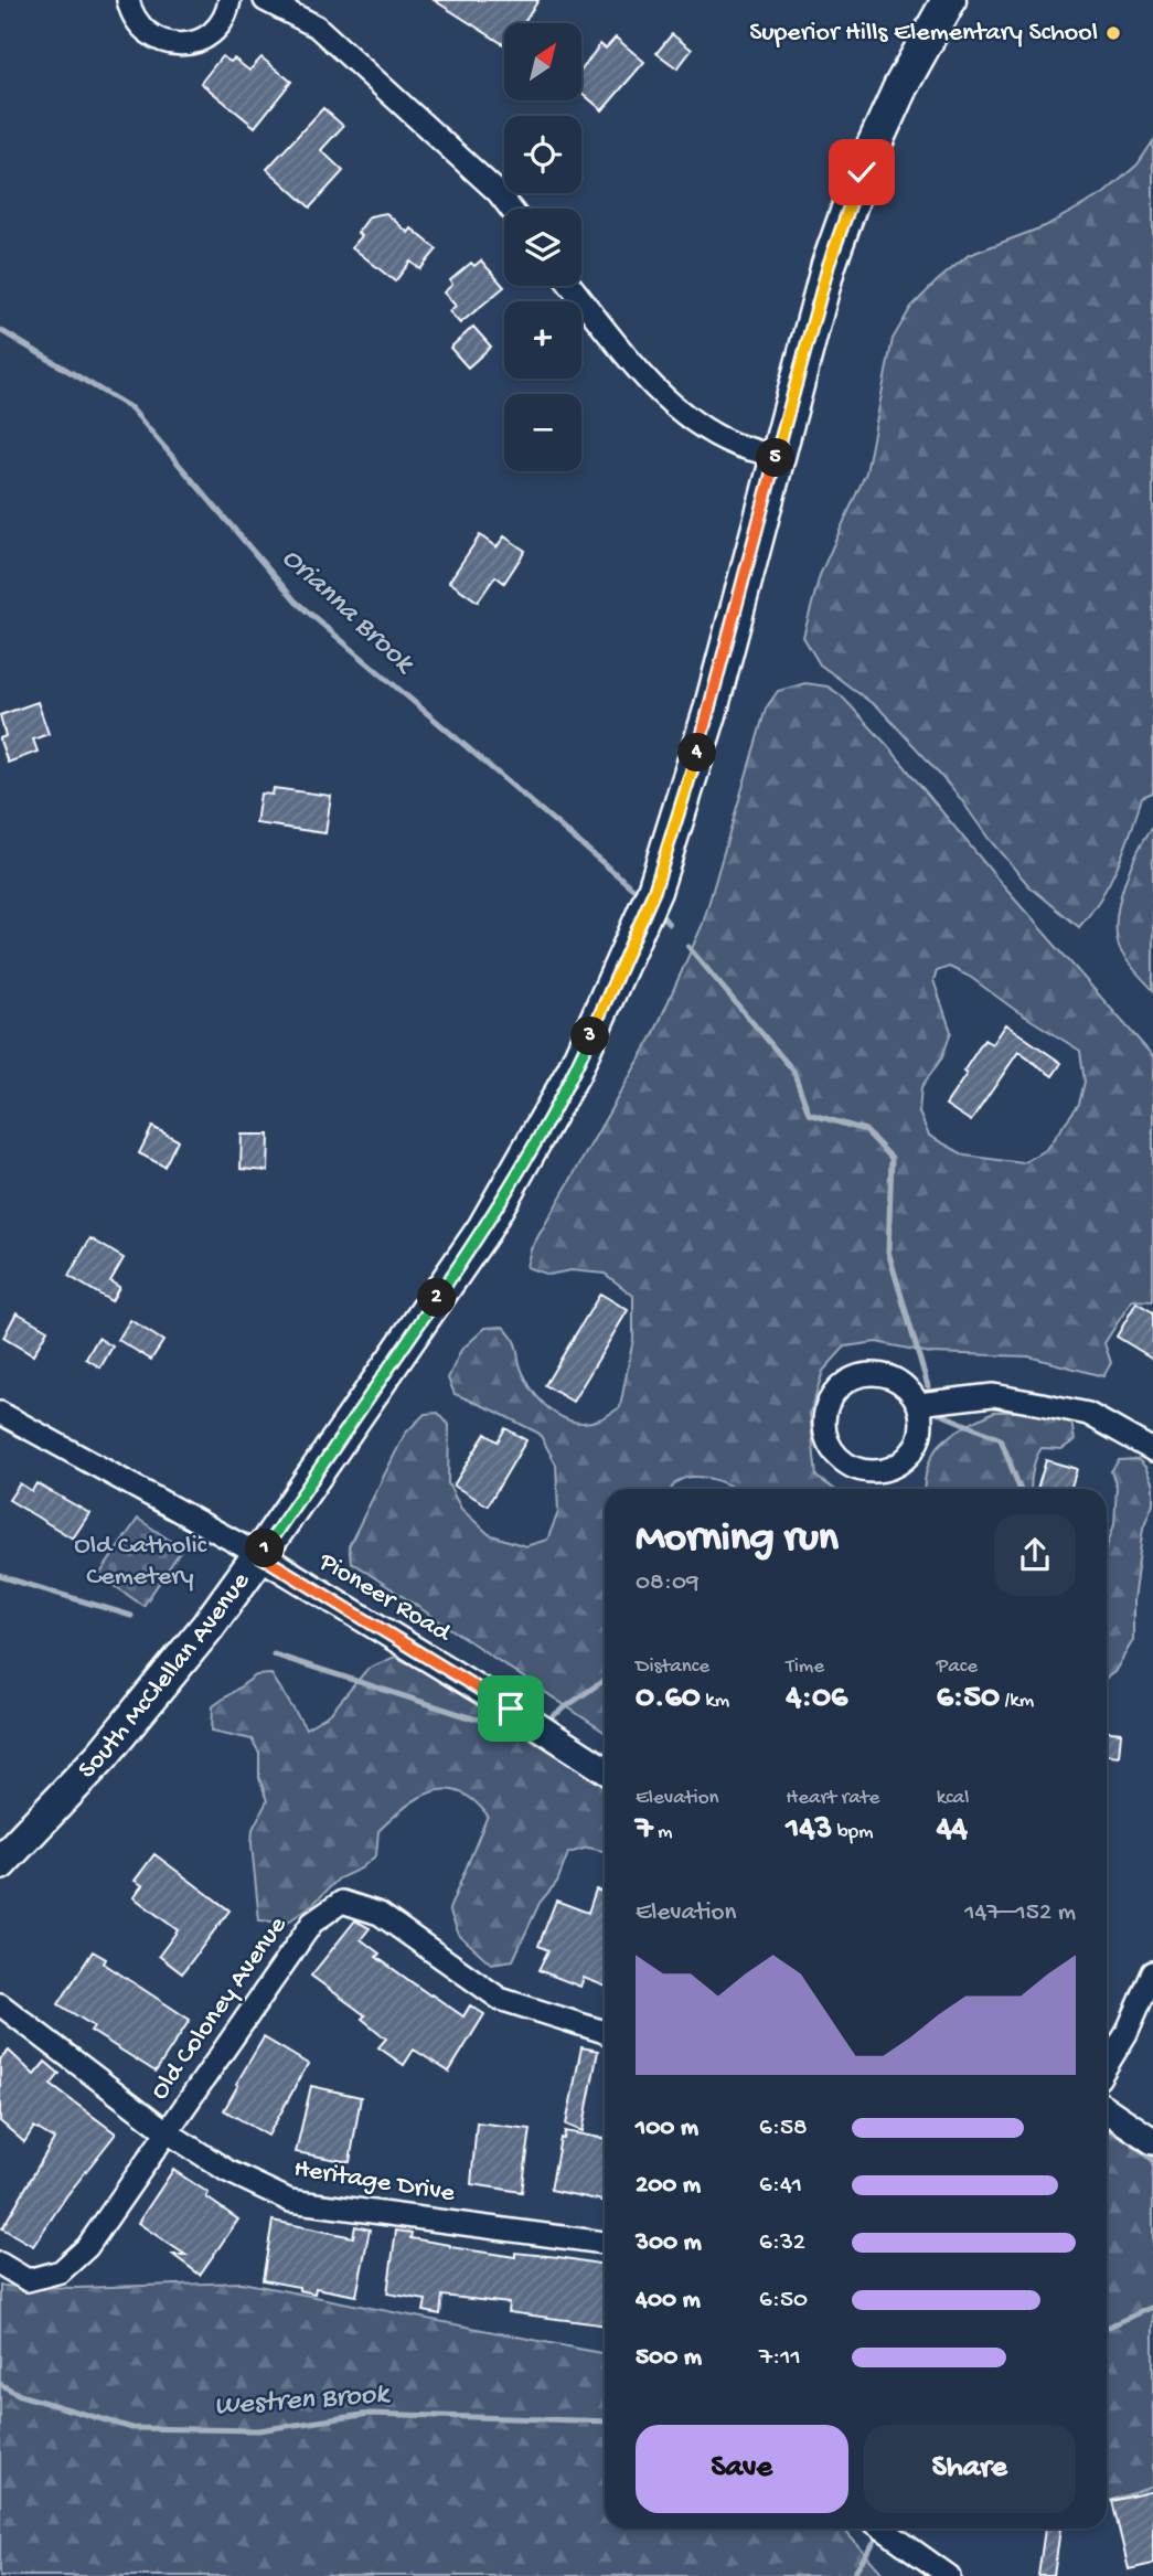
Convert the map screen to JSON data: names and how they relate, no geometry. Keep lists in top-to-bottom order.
{
  "streets": {
    "main road": ["South McClellan Avenue"],
    "street": ["Pioneer Road", "Old Coloney Avenue", "Heritage Drive"]
  },
  "crossings": [
    ["Pioneer Road", "South McClellan Avenue"],
    ["Old Coloney Avenue", "Heritage Drive"]
  ],
  "water": ["Orianna Brook", "Westren Brook"],
  "parks": ["Old Catholic Cemetery"],
  "places": ["Superior Hills Elementary School"],
  "north": "top right",
  "page": {
    "map_buttons": ["+", "−"],
    "pins": [
      "5",
      "4",
      "3",
      "2",
      "1"
    ],
    "heading": ["Morning run", "08:09"],
    "stats": [
      ["Distance", "0.60 km"],
      ["Time", "4:06"],
      ["Pace", "6:50 /km"],
      ["Elevation", "7 m"],
      ["Heart rate", "143 bpm"],
      ["kcal", "44"]
    ],
    "chart": ["Elevation", "147–152 m"],
    "list": [
      {
        "name": "100 m",
        "note": "6:58"
      },
      {
        "name": "200 m",
        "note": "6:41"
      },
      {
        "name": "300 m",
        "note": "6:32"
      },
      {
        "name": "400 m",
        "note": "6:50"
      },
      {
        "name": "500 m",
        "note": "7:11"
      }
    ],
    "buttons": ["Save", "Share"]
  }
}
